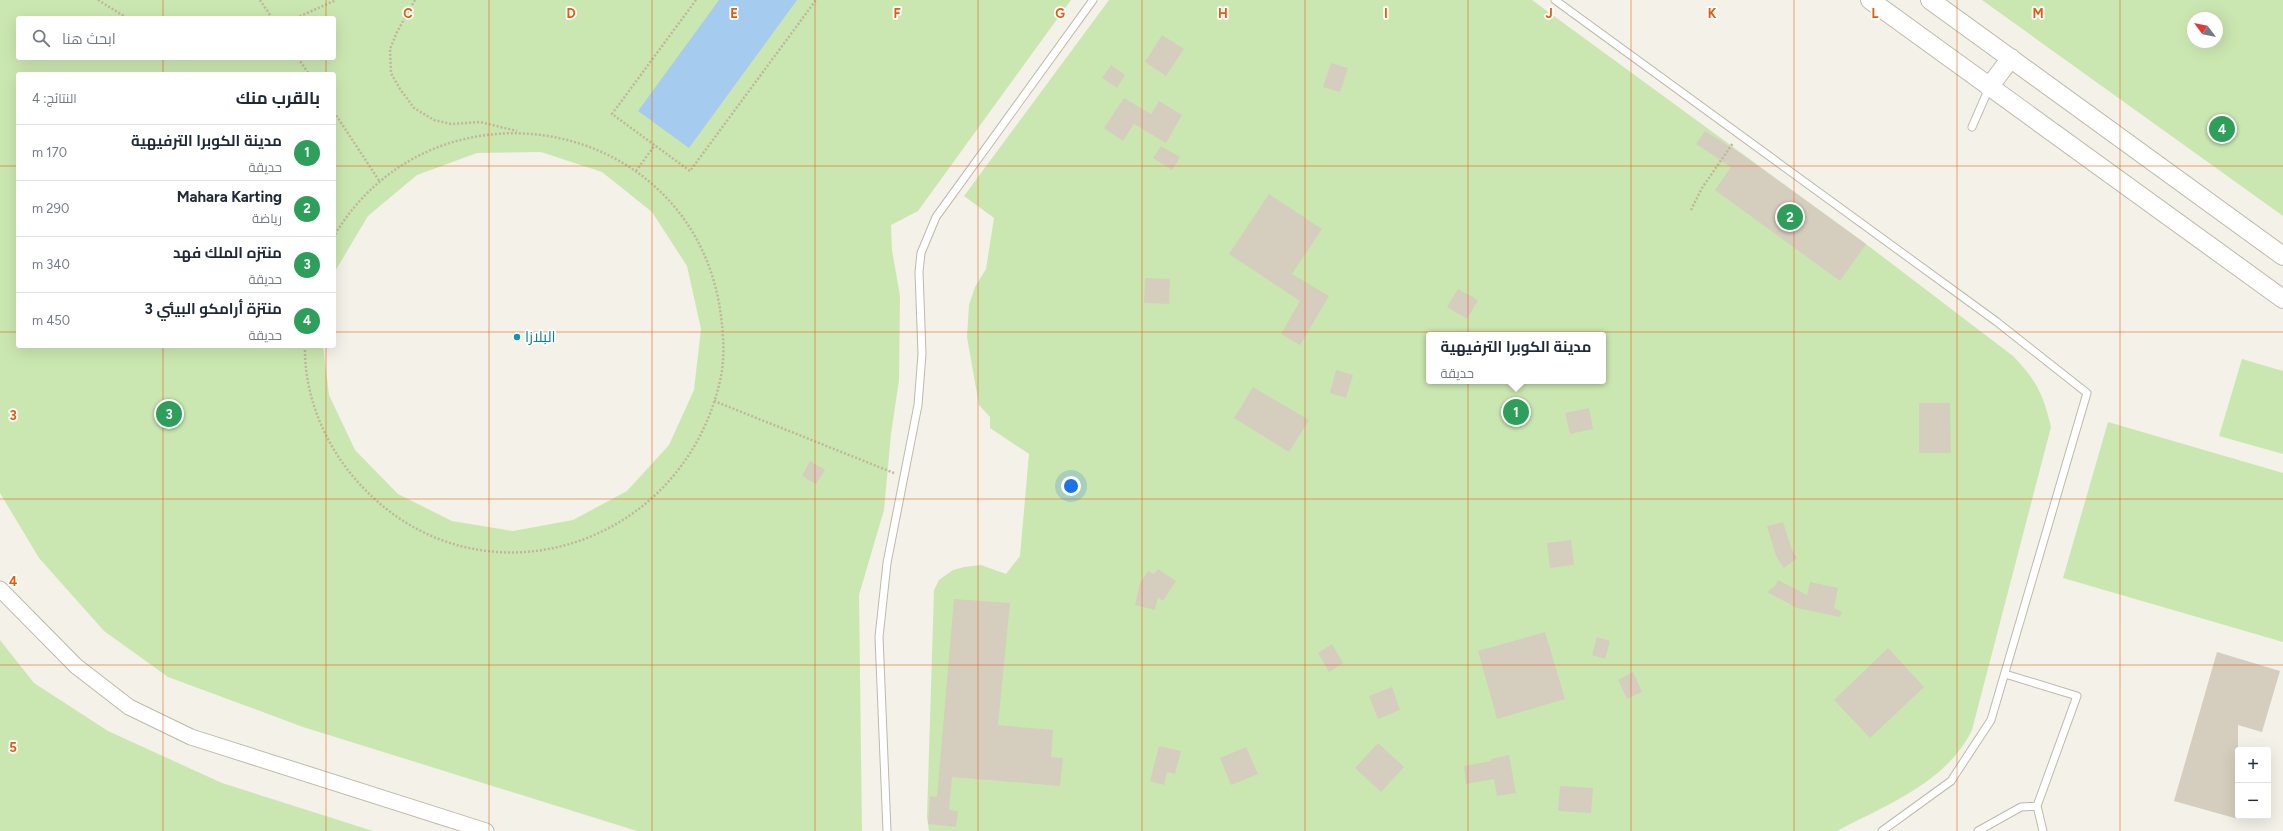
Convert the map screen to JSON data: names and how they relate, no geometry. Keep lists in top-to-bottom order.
{
  "places": ["البلازا"],
  "north": "top left",
  "page": {
    "search": "ابحث هنا",
    "heading": ["بالقرب منك", "النتائج: 4"],
    "pins": [
      "4",
      "2",
      "1",
      "3"
    ],
    "list": [
      {
        "mark": "1",
        "name": "مدينة الكوبرا الترفيهية",
        "note": "حديقة",
        "value": "170 m"
      },
      {
        "mark": "2",
        "name": "Mahara Karting",
        "note": "رياضة",
        "value": "290 m"
      },
      {
        "mark": "3",
        "name": "منتزه الملك فهد",
        "note": "حديقة",
        "value": "340 m"
      },
      {
        "mark": "4",
        "name": "منتزة أرامكو البيئي 3",
        "note": "حديقة",
        "value": "450 m"
      }
    ],
    "popup": ["مدينة الكوبرا الترفيهية", "حديقة"],
    "map_buttons": ["+", "−"]
  },
  "grid": {
    "columns": [
      "C",
      "D",
      "E",
      "F",
      "G",
      "H",
      "I",
      "J",
      "K",
      "L",
      "M"
    ],
    "rows": ["3", "4", "5"]
  }
}
